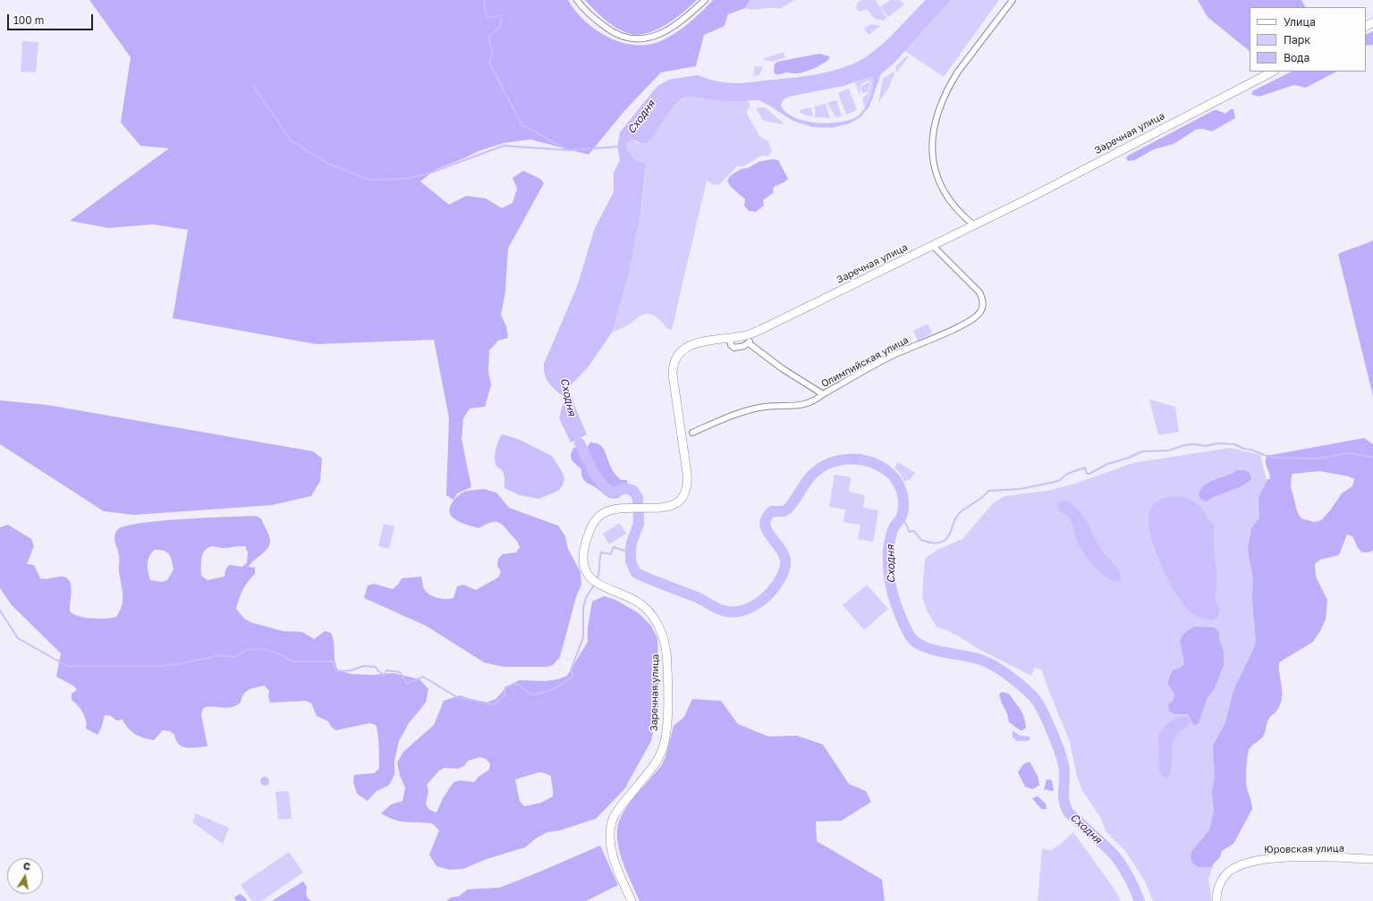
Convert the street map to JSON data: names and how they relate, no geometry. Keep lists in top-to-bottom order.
{
  "streets": {
    "main road": ["Заречная улица", "Юровская улица"],
    "street": ["Олимпийская улица"]
  },
  "crossings": [
    ["Заречная улица", "Олимпийская улица"]
  ],
  "water": ["Сходня"],
  "legend": ["Улица", "Парк", "Вода"],
  "scale_bar": "100 m",
  "north": "top"
}
